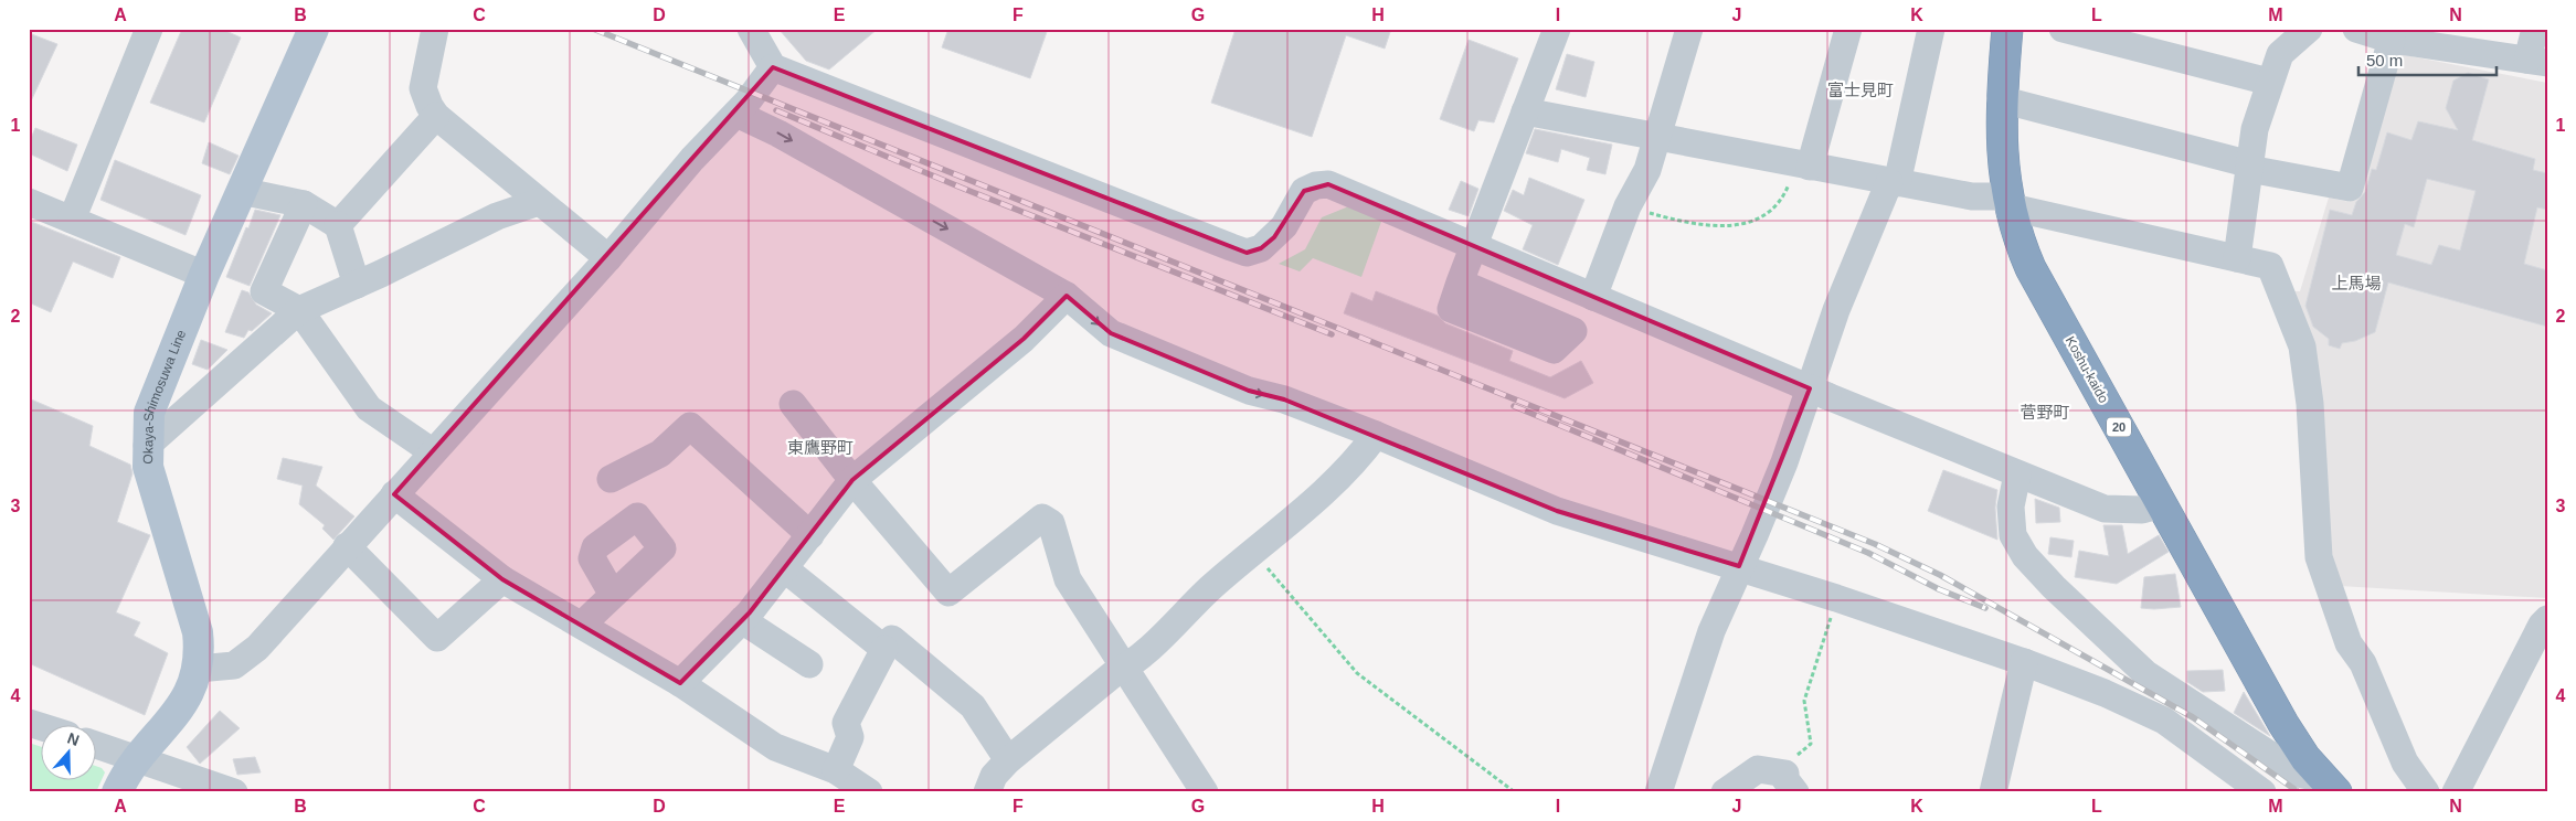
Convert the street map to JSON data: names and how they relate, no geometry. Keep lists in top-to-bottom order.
{
  "streets": {
    "highway": ["Koshu-kaido", "20"],
    "main road": ["Okaya-Shimosuwa Line"]
  },
  "districts": [
    "富士見町",
    "上馬場",
    "菅野町",
    "東鷹野町"
  ],
  "scale_bar": "50 m",
  "north": "top",
  "grid": {
    "columns": [
      "A",
      "B",
      "C",
      "D",
      "E",
      "F",
      "G",
      "H",
      "I",
      "J",
      "K",
      "L",
      "M",
      "N"
    ],
    "rows": [
      "1",
      "2",
      "3",
      "4"
    ]
  }
}
